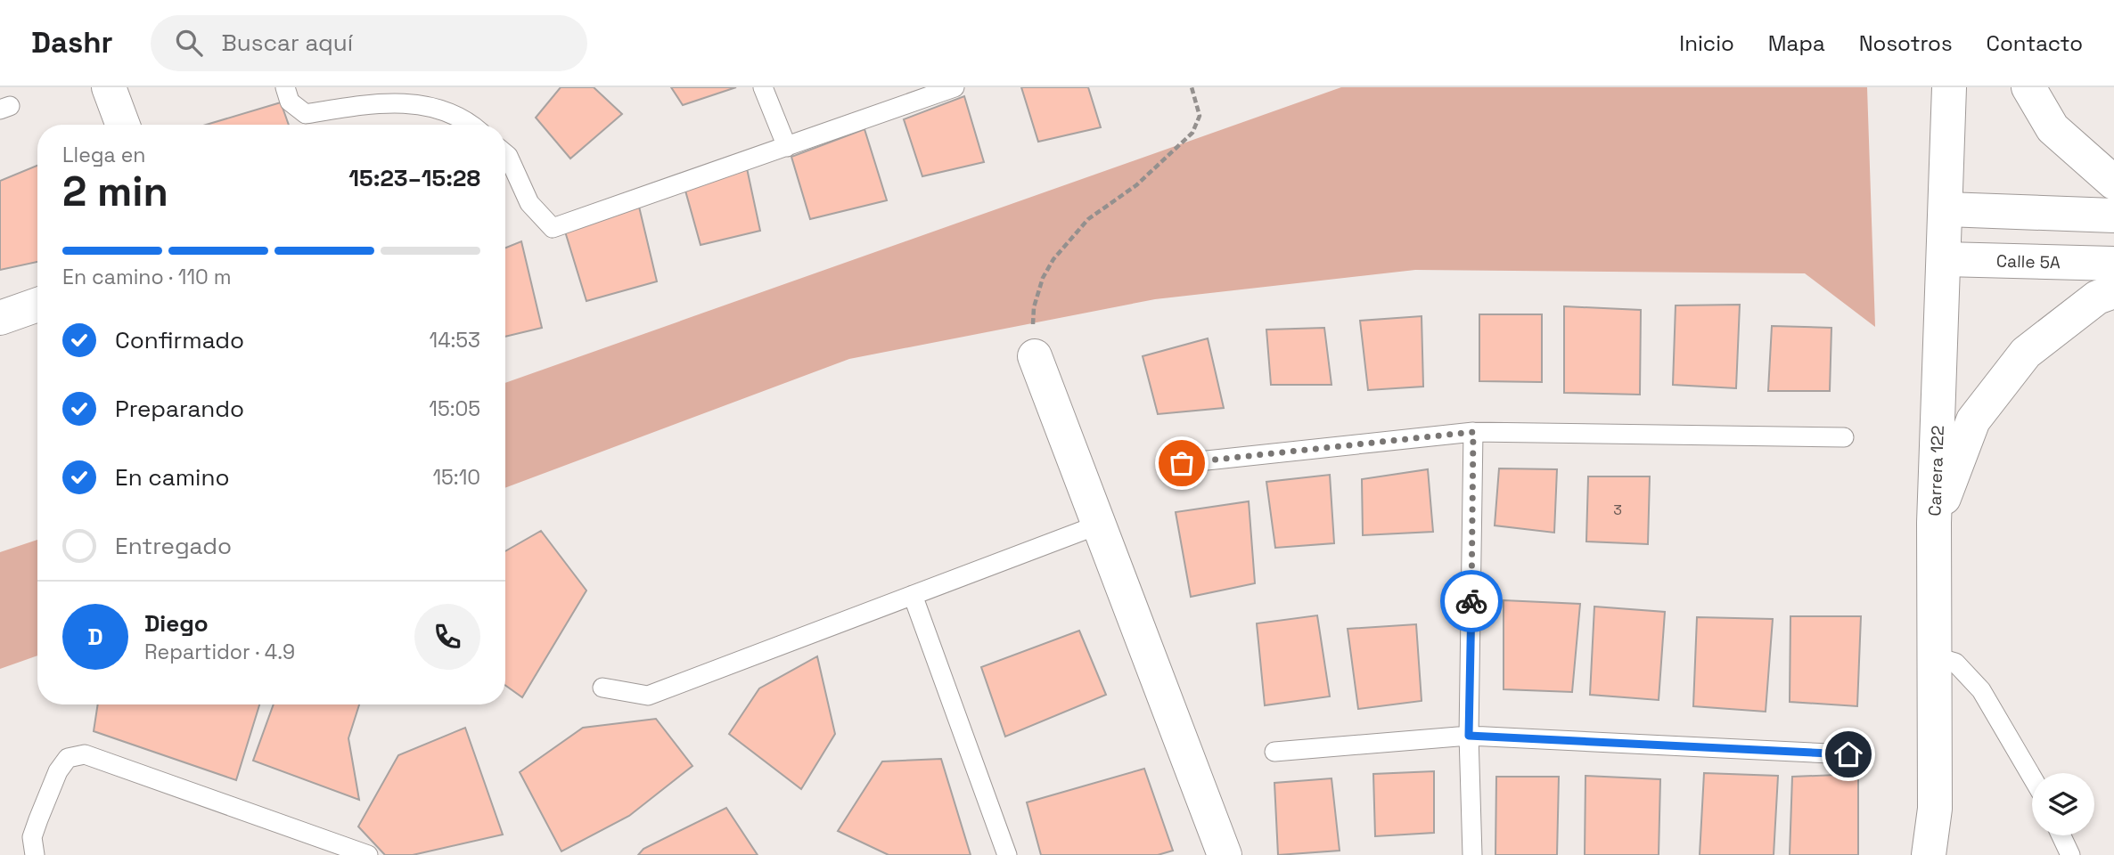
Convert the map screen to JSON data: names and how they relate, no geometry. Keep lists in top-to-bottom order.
{
  "streets": {
    "street": ["Calle 5A", "Carrera 122"]
  },
  "crossings": [
    ["Calle 5A", "Carrera 122"]
  ],
  "house_numbers": ["3"],
  "page": {
    "header": "Dashr",
    "search": "Buscar aquí",
    "nav": [
      "Inicio",
      "Mapa",
      "Nosotros",
      "Contacto"
    ],
    "heading": ["2 min", "Llega en", "15:23–15:28"],
    "panel": ["Diego", "Repartidor · 4.9"],
    "bar": "En camino · 110 m",
    "list": [
      ["Confirmado", "14:53"],
      ["Preparando", "15:05"],
      ["En camino", "15:10"],
      "Entregado"
    ],
    "round": "D"
  }
}
